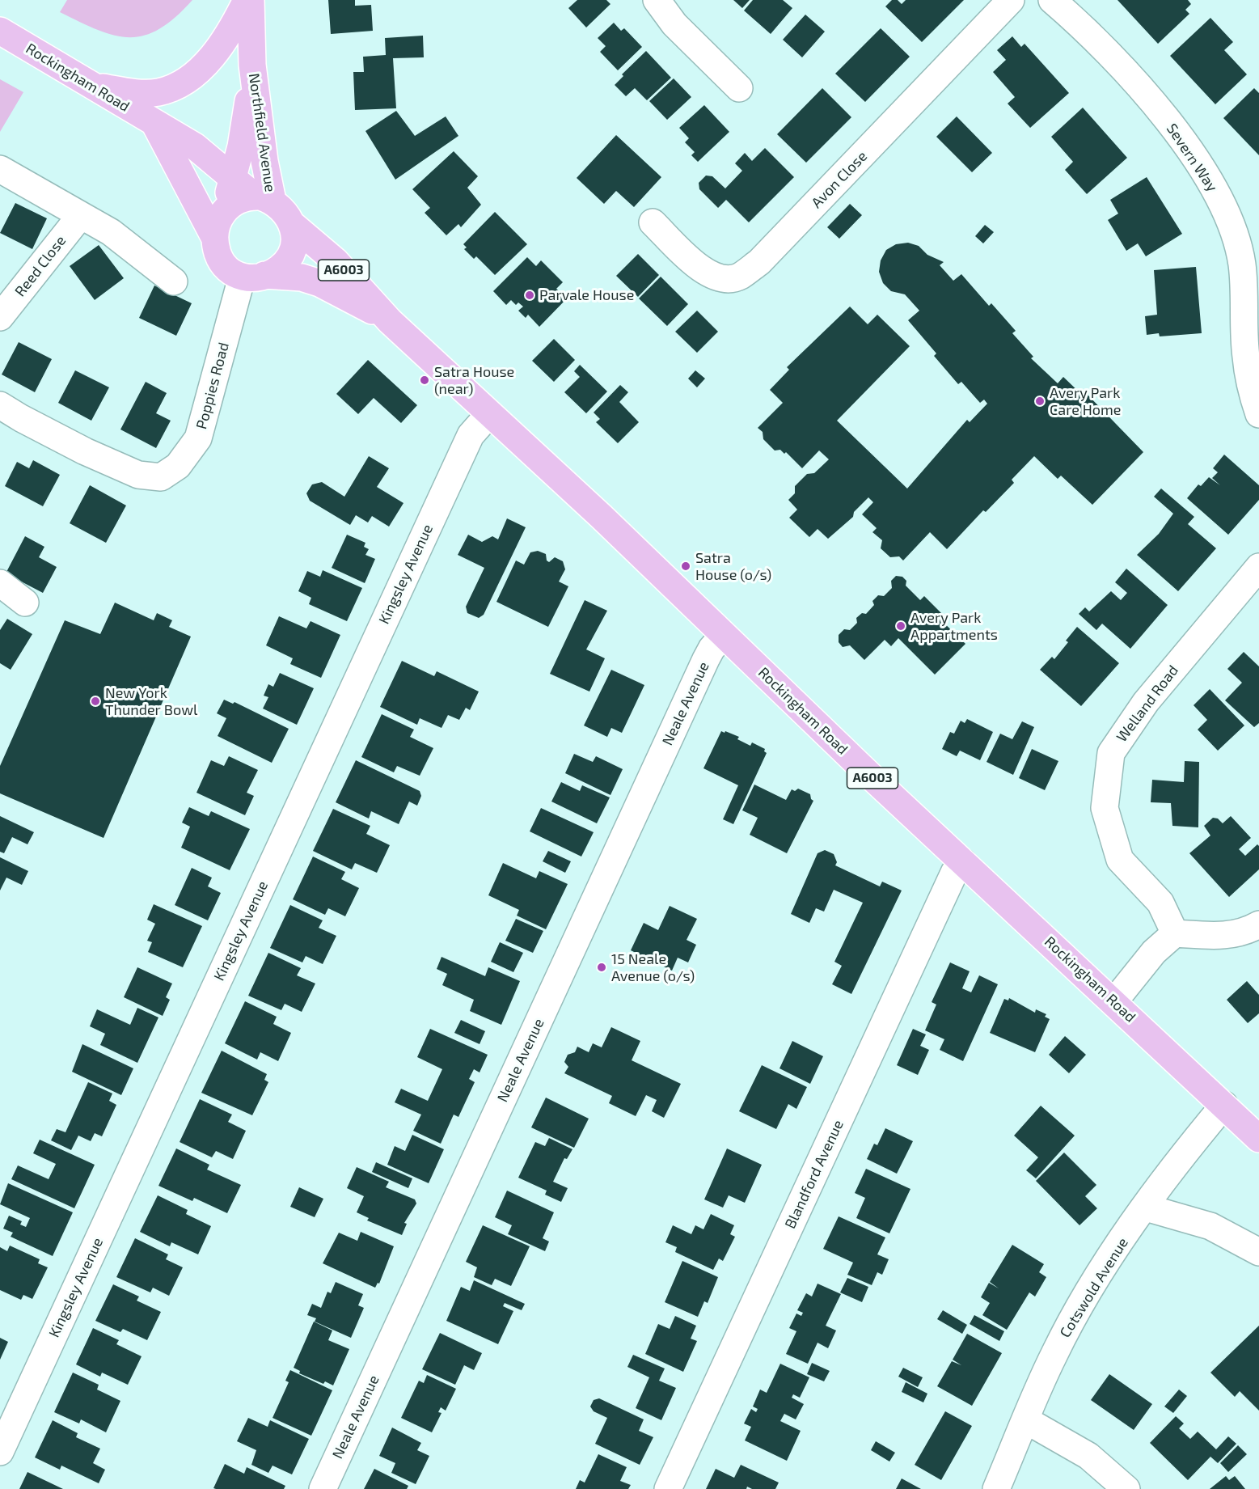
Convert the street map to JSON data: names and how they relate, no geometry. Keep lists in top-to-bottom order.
{
  "streets": {
    "main road": ["Rockingham Road", "Northfield Avenue", "A6003"],
    "street": [
      "Severn Way",
      "Avon Close",
      "Reed Close",
      "Poppies Road",
      "Kingsley Avenue",
      "Neale Avenue",
      "Welland Road",
      "Blandford Avenue",
      "Cotswold Avenue"
    ]
  },
  "crossings": [
    ["Rockingham Road", "Northfield Avenue"],
    ["Rockingham Road", "Poppies Road"],
    ["Rockingham Road", "Kingsley Avenue"],
    ["Rockingham Road", "Neale Avenue"],
    ["Rockingham Road", "Blandford Avenue"],
    ["Rockingham Road", "Cotswold Avenue"],
    ["Northfield Avenue", "Poppies Road"]
  ],
  "places": [
    "Parvale House",
    "Satra House (near)",
    "Avery Park Care Home",
    "Satra House (o/s)",
    "Avery Park Appartments",
    "New York Thunder Bowl",
    "15 Neale Avenue (o/s)"
  ]
}
